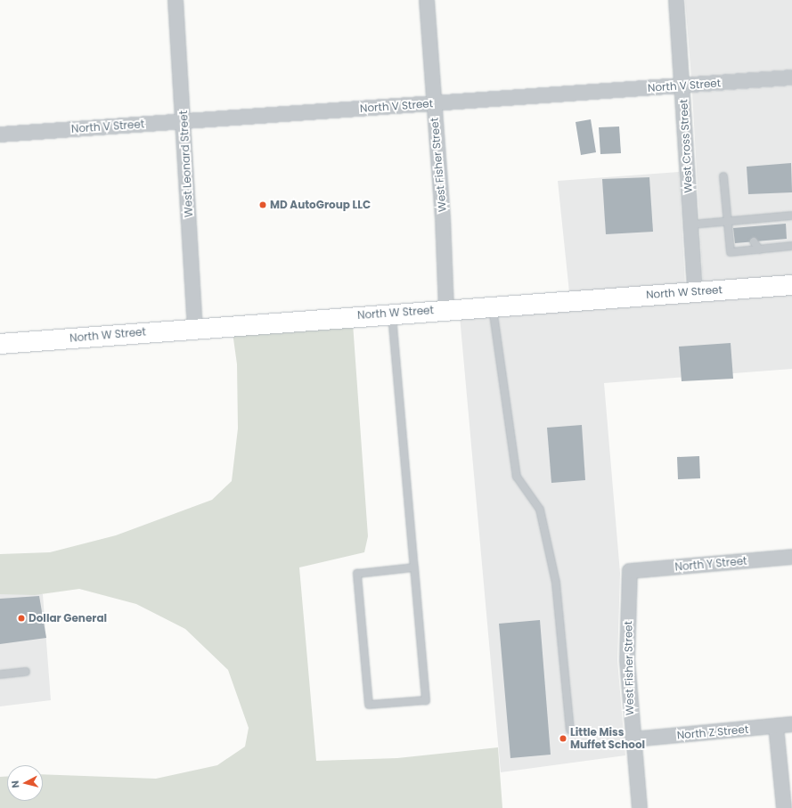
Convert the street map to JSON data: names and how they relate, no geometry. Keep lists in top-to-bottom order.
{
  "streets": {
    "main road": ["North W Street"],
    "street": [
      "North V Street",
      "West Cross Street",
      "West Leonard Street",
      "West Fisher Street",
      "North Y Street",
      "North Z Street"
    ]
  },
  "crossings": [
    ["North V Street", "West Cross Street"],
    ["North V Street", "West Leonard Street"],
    ["North V Street", "West Fisher Street"],
    ["West Cross Street", "North W Street"],
    ["West Leonard Street", "North W Street"],
    ["West Fisher Street", "North W Street"],
    ["West Fisher Street", "North Y Street"],
    ["West Fisher Street", "North Z Street"]
  ],
  "places": ["MD AutoGroup LLC", "Dollar General", "Little Miss Muffet School"],
  "north": "left"
}
